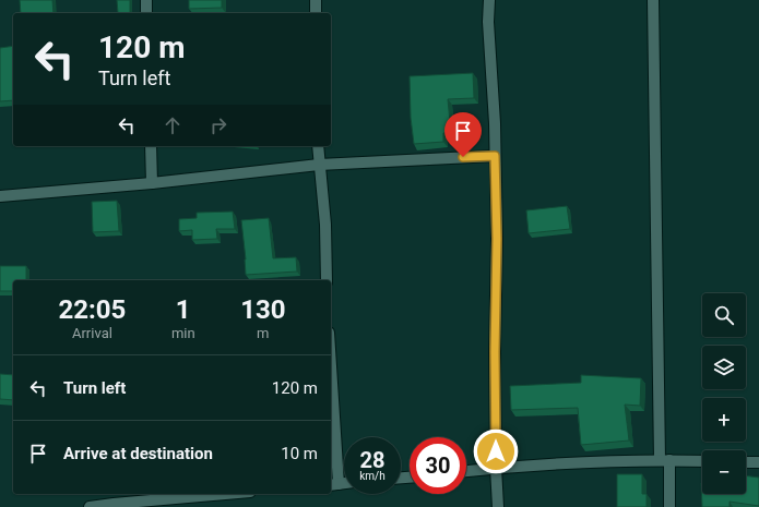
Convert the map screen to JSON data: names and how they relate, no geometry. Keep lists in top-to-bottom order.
{
  "page": {
    "turn": ["120 m", "Turn left"],
    "eta": [
      "22:05",
      "Arrival",
      "1",
      "min",
      "130",
      "m"
    ],
    "map_buttons": ["+", "−"],
    "list": [
      {
        "name": "Turn left",
        "value": "120 m"
      },
      {
        "name": "Arrive at destination",
        "value": "10 m"
      }
    ],
    "speed": "28 km/h",
    "limit": "30"
  }
}
